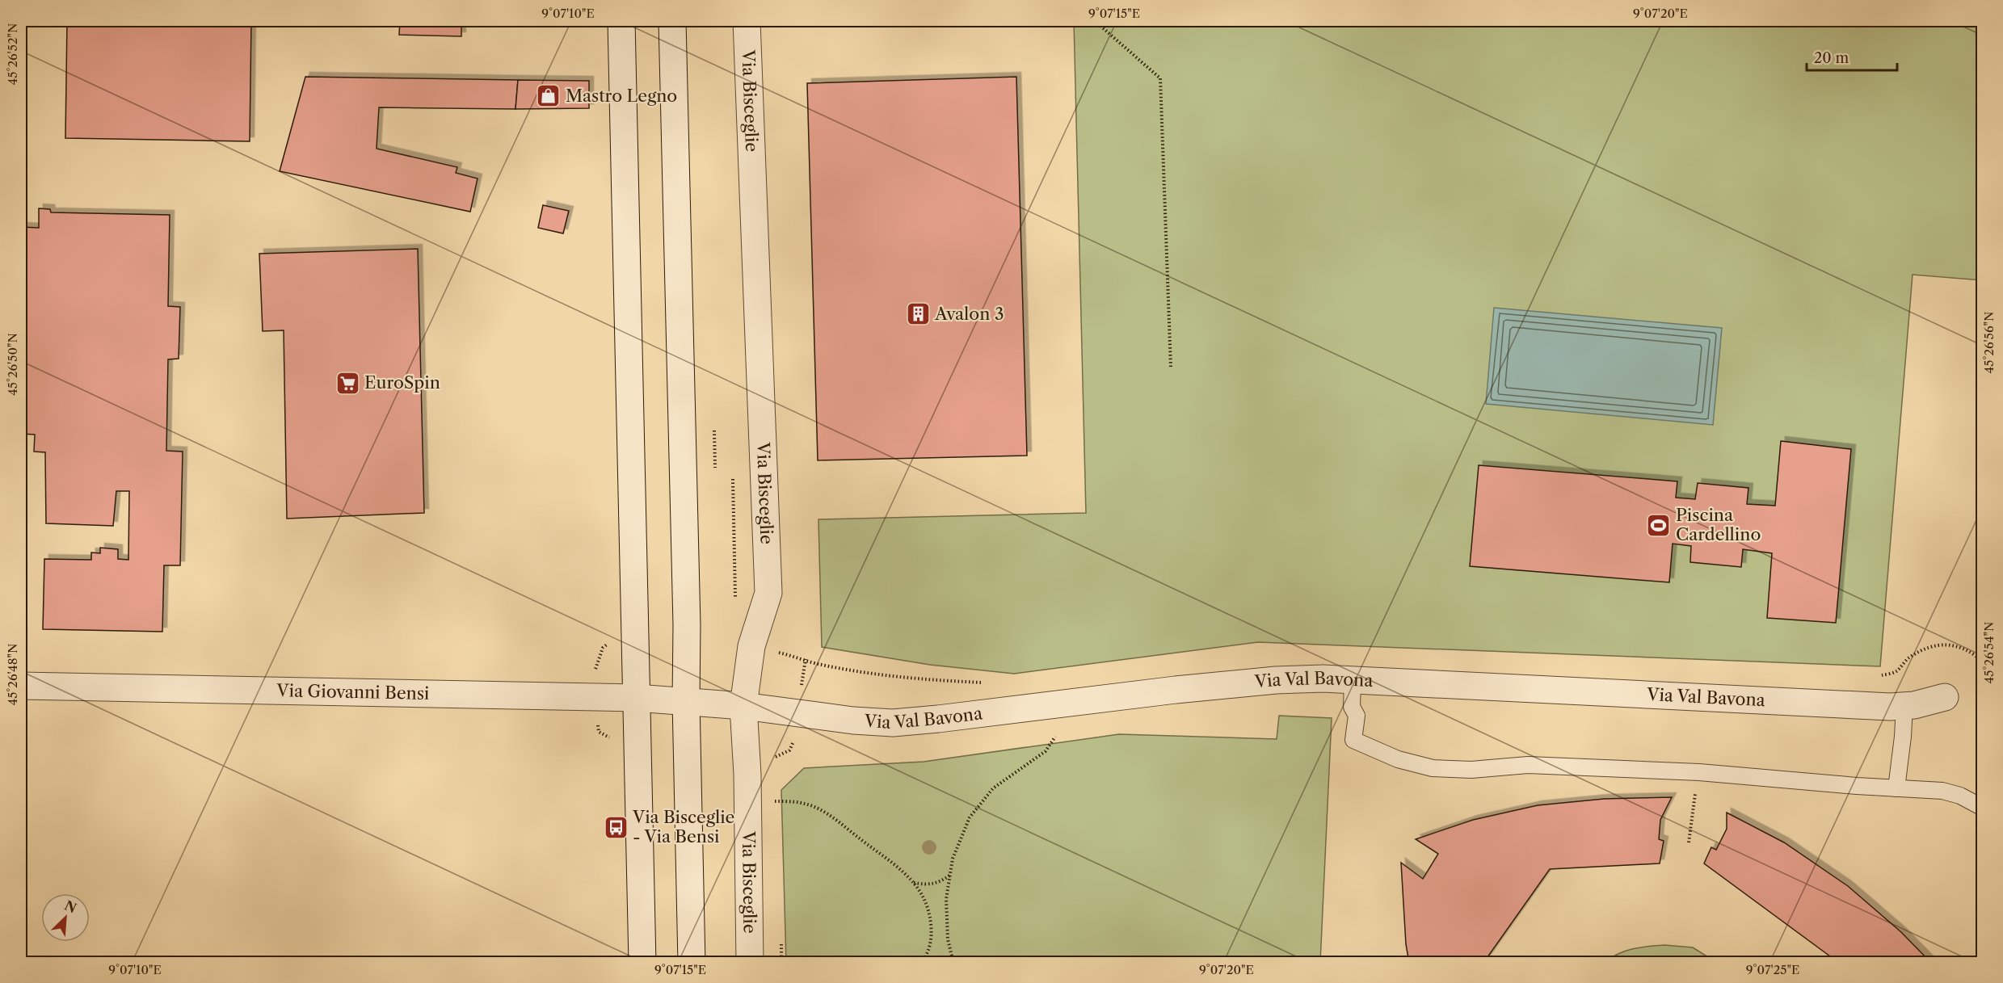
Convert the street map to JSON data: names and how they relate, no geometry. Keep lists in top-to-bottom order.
{
  "streets": {
    "street": ["Via Bisceglie", "Via Val Bavona", "Via Giovanni Bensi"]
  },
  "crossings": [
    ["Via Bisceglie", "Via Val Bavona"],
    ["Via Val Bavona", "Via Giovanni Bensi"]
  ],
  "places": {
    "shop": ["Mastro Legno"],
    "building": ["Avalon 3"],
    "supermarket": ["EuroSpin"],
    "sports": ["Piscina Cardellino"],
    "bus stop": ["Via Bisceglie - Via Bensi"]
  },
  "scale_bar": "20 m",
  "north": "top right",
  "coordinates": [
    "9°07'10\"E",
    "9°07'15\"E",
    "9°07'20\"E",
    "45°26'52\"N",
    "45°26'56\"N",
    "45°26'50\"N",
    "45°26'54\"N",
    "45°26'48\"N",
    "9°07'25\"E"
  ]
}
